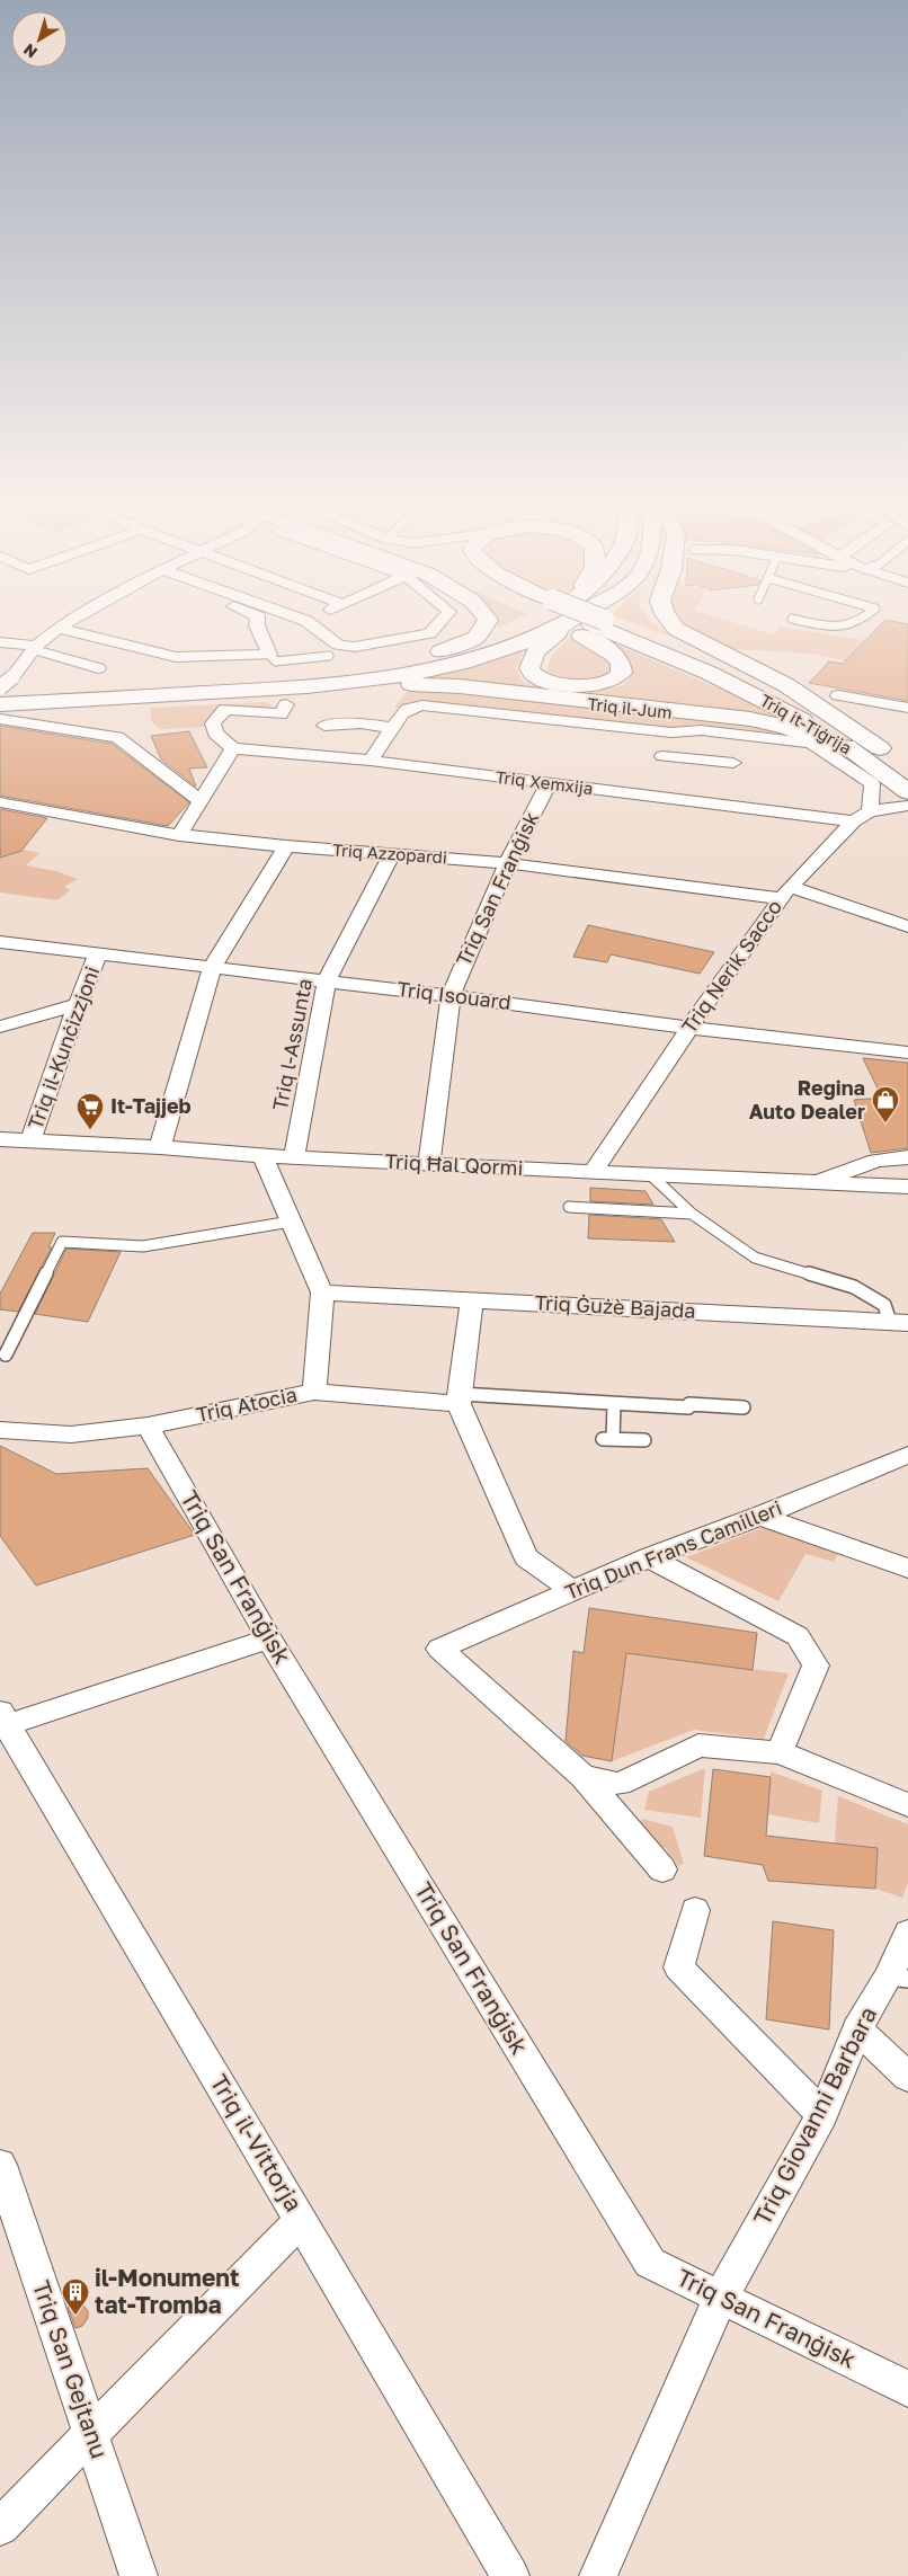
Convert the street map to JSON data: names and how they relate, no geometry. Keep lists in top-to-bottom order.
{
  "streets": {
    "highway": ["Triq it-Tiġrija"],
    "street": [
      "Triq il-Jum",
      "Triq Xemxija",
      "Triq Azzopardi",
      "Triq San Franġisk",
      "Triq Nerik Sacco",
      "Triq Isouard",
      "Triq l-Assunta",
      "Triq il-Kunċizzjoni",
      "Triq Ħal Qormi",
      "Triq Ġużè Bajada",
      "Triq Atocia",
      "Triq Dun Frans Camilleri",
      "Triq Giovanni Barbara",
      "Triq il-Vittorja",
      "Triq San Gejtanu"
    ]
  },
  "crossings": [
    ["Triq il-Jum", "Triq Nerik Sacco"],
    ["Triq it-Tiġrija", "Triq Nerik Sacco"],
    ["Triq Xemxija", "Triq San Franġisk"],
    ["Triq Xemxija", "Triq Nerik Sacco"],
    ["Triq Azzopardi", "Triq San Franġisk"],
    ["Triq Azzopardi", "Triq Nerik Sacco"],
    ["Triq Azzopardi", "Triq l-Assunta"],
    ["Triq San Franġisk", "Triq Isouard"],
    ["Triq San Franġisk", "Triq Ħal Qormi"],
    ["Triq San Franġisk", "Triq Atocia"],
    ["Triq San Franġisk", "Triq Giovanni Barbara"],
    ["Triq Nerik Sacco", "Triq Isouard"],
    ["Triq Nerik Sacco", "Triq Ħal Qormi"],
    ["Triq Isouard", "Triq l-Assunta"],
    ["Triq Isouard", "Triq il-Kunċizzjoni"],
    ["Triq l-Assunta", "Triq Ħal Qormi"],
    ["Triq il-Kunċizzjoni", "Triq Ħal Qormi"],
    ["Triq Ħal Qormi", "Triq Atocia"],
    ["Triq Ġużè Bajada", "Triq Atocia"]
  ],
  "places": {
    "shop": ["Regina Auto Dealer"],
    "supermarket": ["It-Tajjeb"],
    "building": ["il-Monument tat-Tromba"]
  },
  "north": "bottom left"
}
